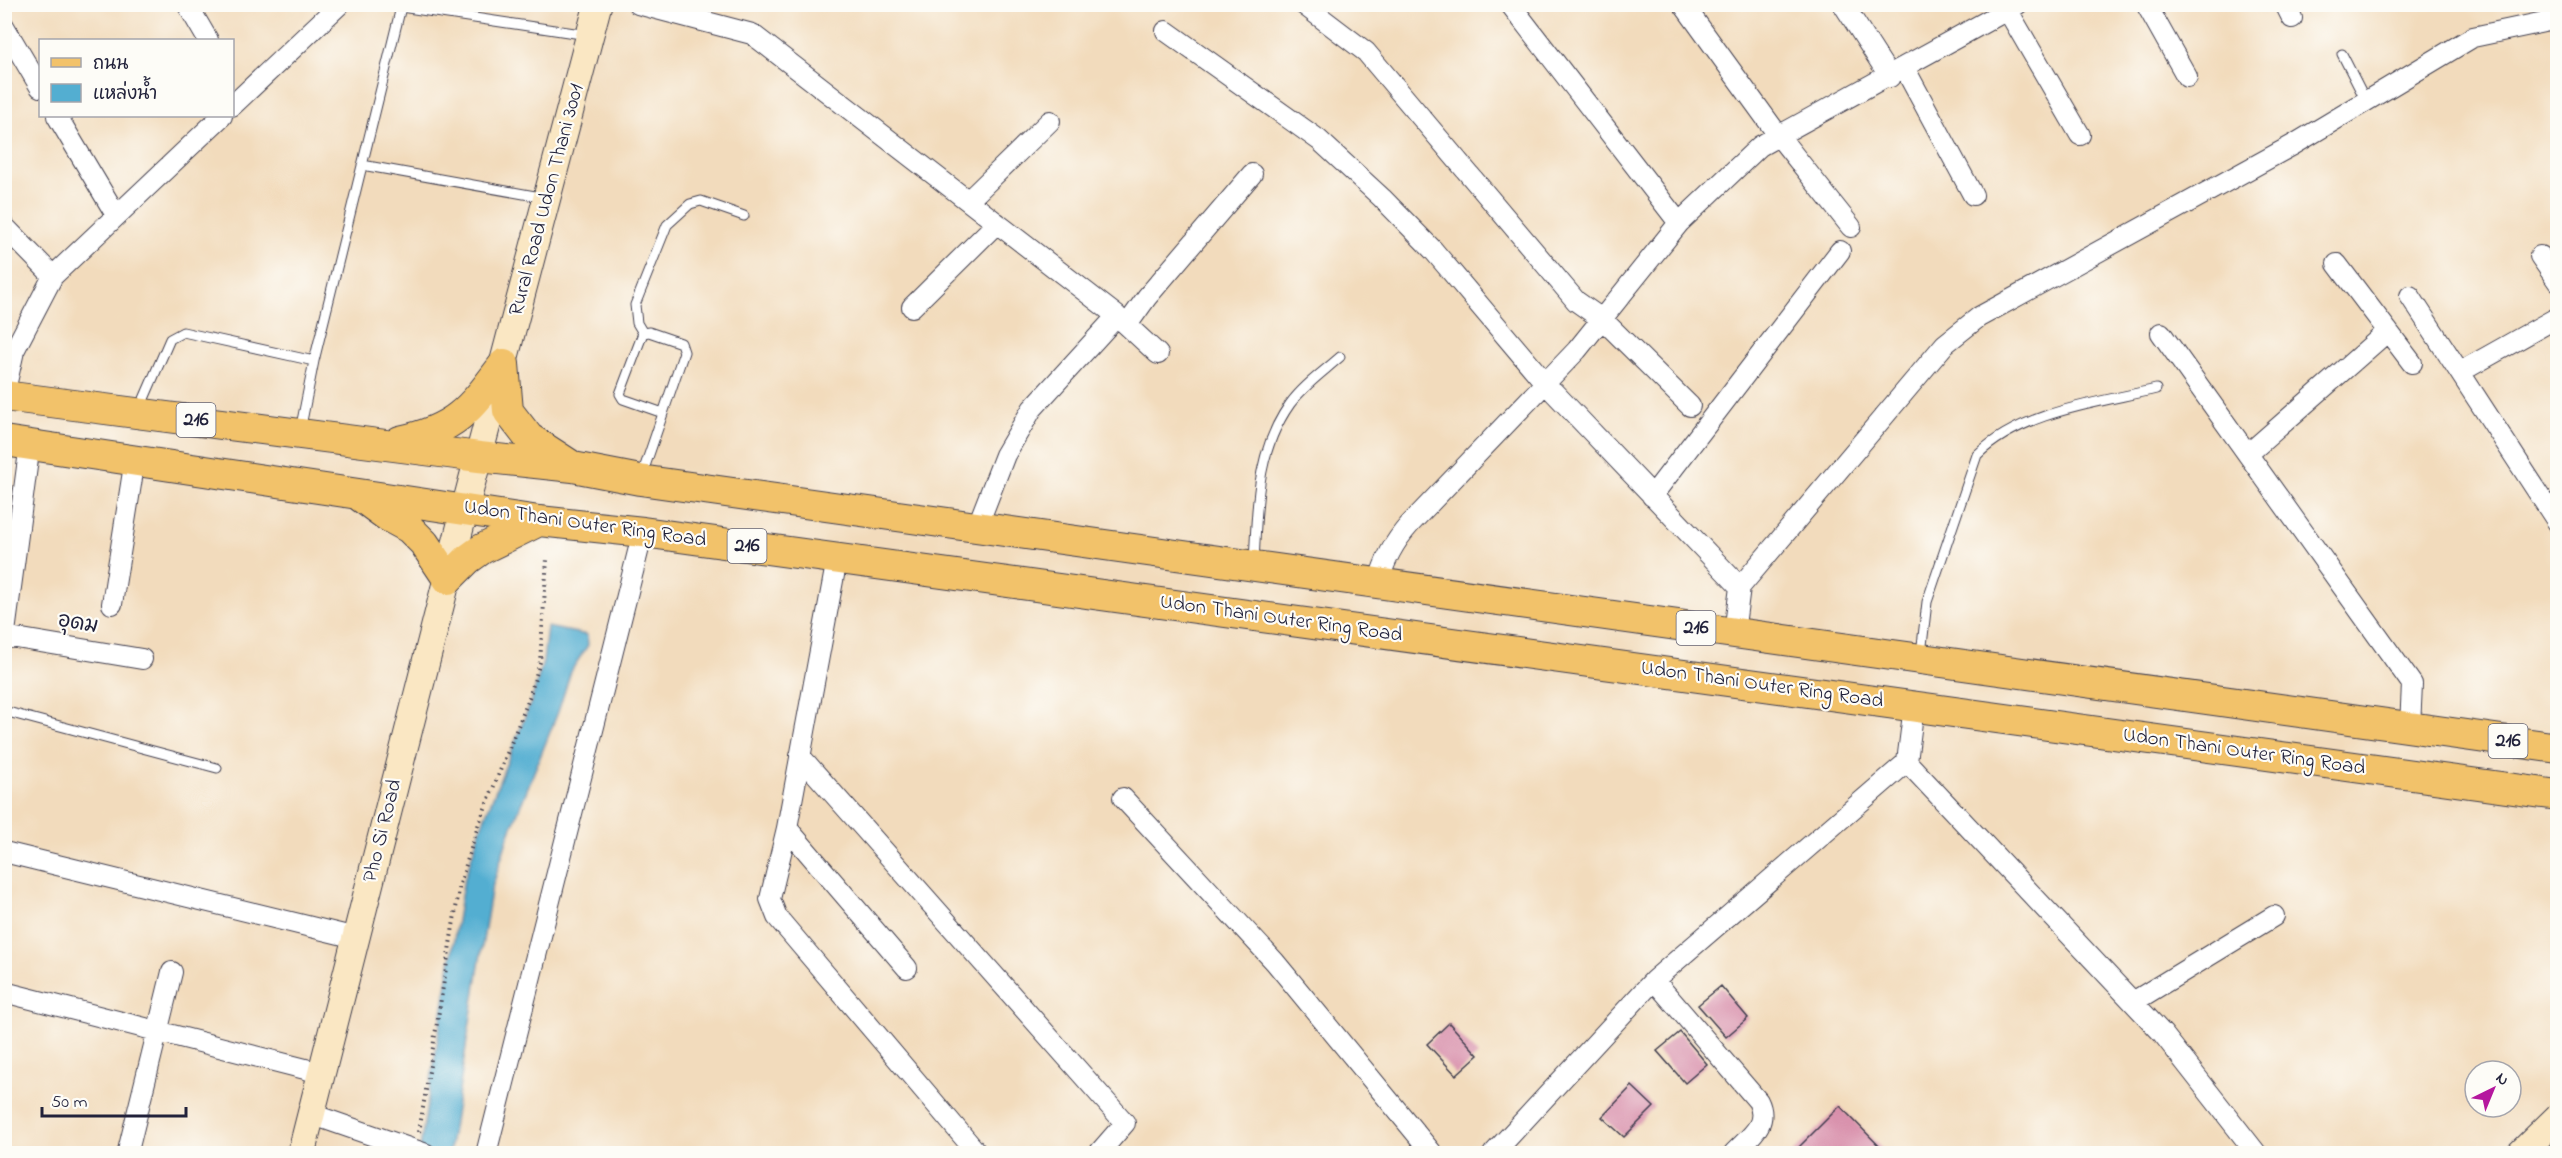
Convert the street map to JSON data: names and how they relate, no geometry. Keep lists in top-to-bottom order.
{
  "streets": {
    "main road": [
      "Rural Road Udon Thani 3001",
      "216",
      "Udon Thani Outer Ring Road",
      "Pho Si Road"
    ],
    "street": ["อุดม"]
  },
  "crossings": [
    ["Rural Road Udon Thani 3001", "216"],
    ["Rural Road Udon Thani 3001", "Pho Si Road"],
    ["216", "Pho Si Road"],
    ["Udon Thani Outer Ring Road", "Pho Si Road"]
  ],
  "legend": ["ถนน", "แหล่งน้ำ"],
  "scale_bar": "50 m",
  "north": "top right"
}
